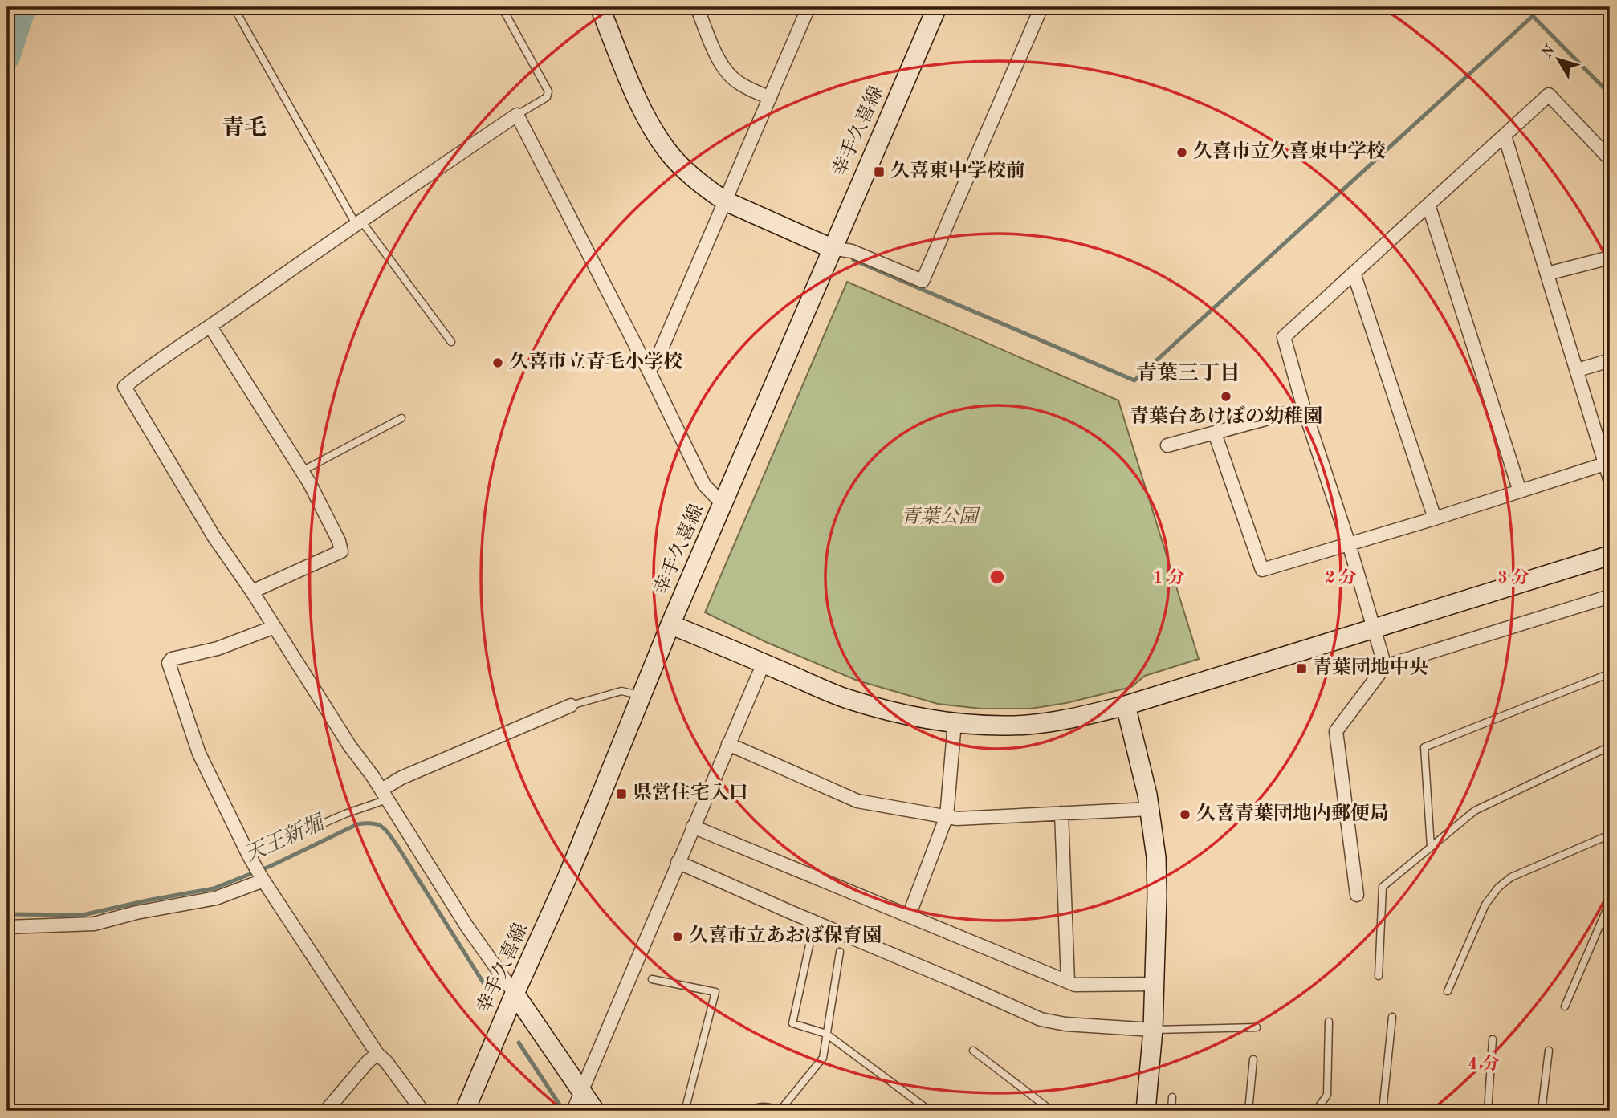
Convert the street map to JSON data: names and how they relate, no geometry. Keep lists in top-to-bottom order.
{
  "streets": {
    "street": ["幸手久喜線"]
  },
  "districts": ["青毛", "青葉三丁目"],
  "water": ["天王新堀"],
  "parks": ["青葉公園"],
  "places": {
    "other": [
      "久喜市立久喜東中学校",
      "久喜市立青毛小学校",
      "青葉台あけぼの幼稚園",
      "久喜青葉団地内郵便局",
      "久喜市立あおば保育園"
    ],
    "transit": ["久喜東中学校前", "青葉団地中央", "県営住宅入口"]
  },
  "north": "top left",
  "rings": [
    "1 分",
    "2 分",
    "3 分",
    "4 分"
  ]
}
